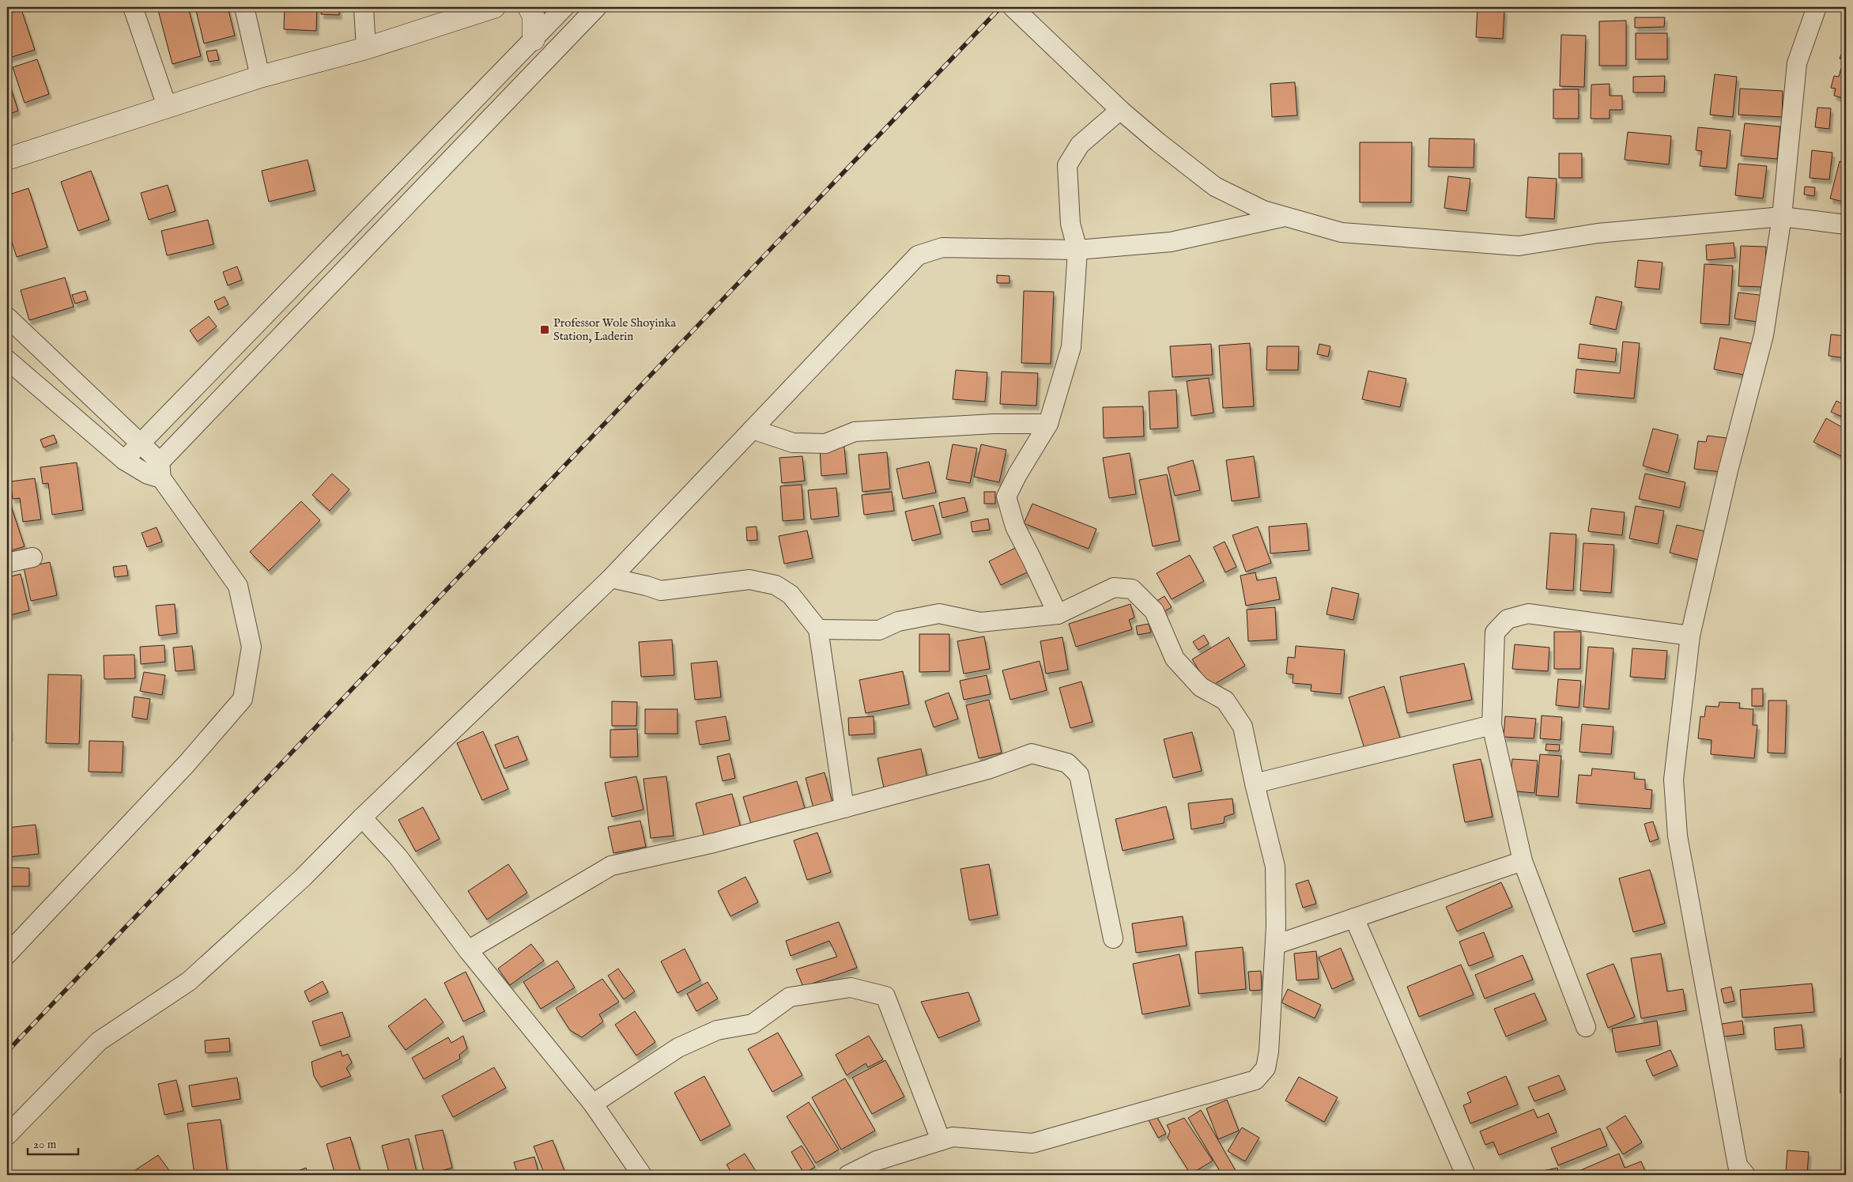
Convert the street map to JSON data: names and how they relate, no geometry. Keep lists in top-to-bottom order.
{
  "places": {
    "transit": ["Professor Wole Shoyinka Station, Laderin"]
  },
  "scale_bar": "20 m"
}
